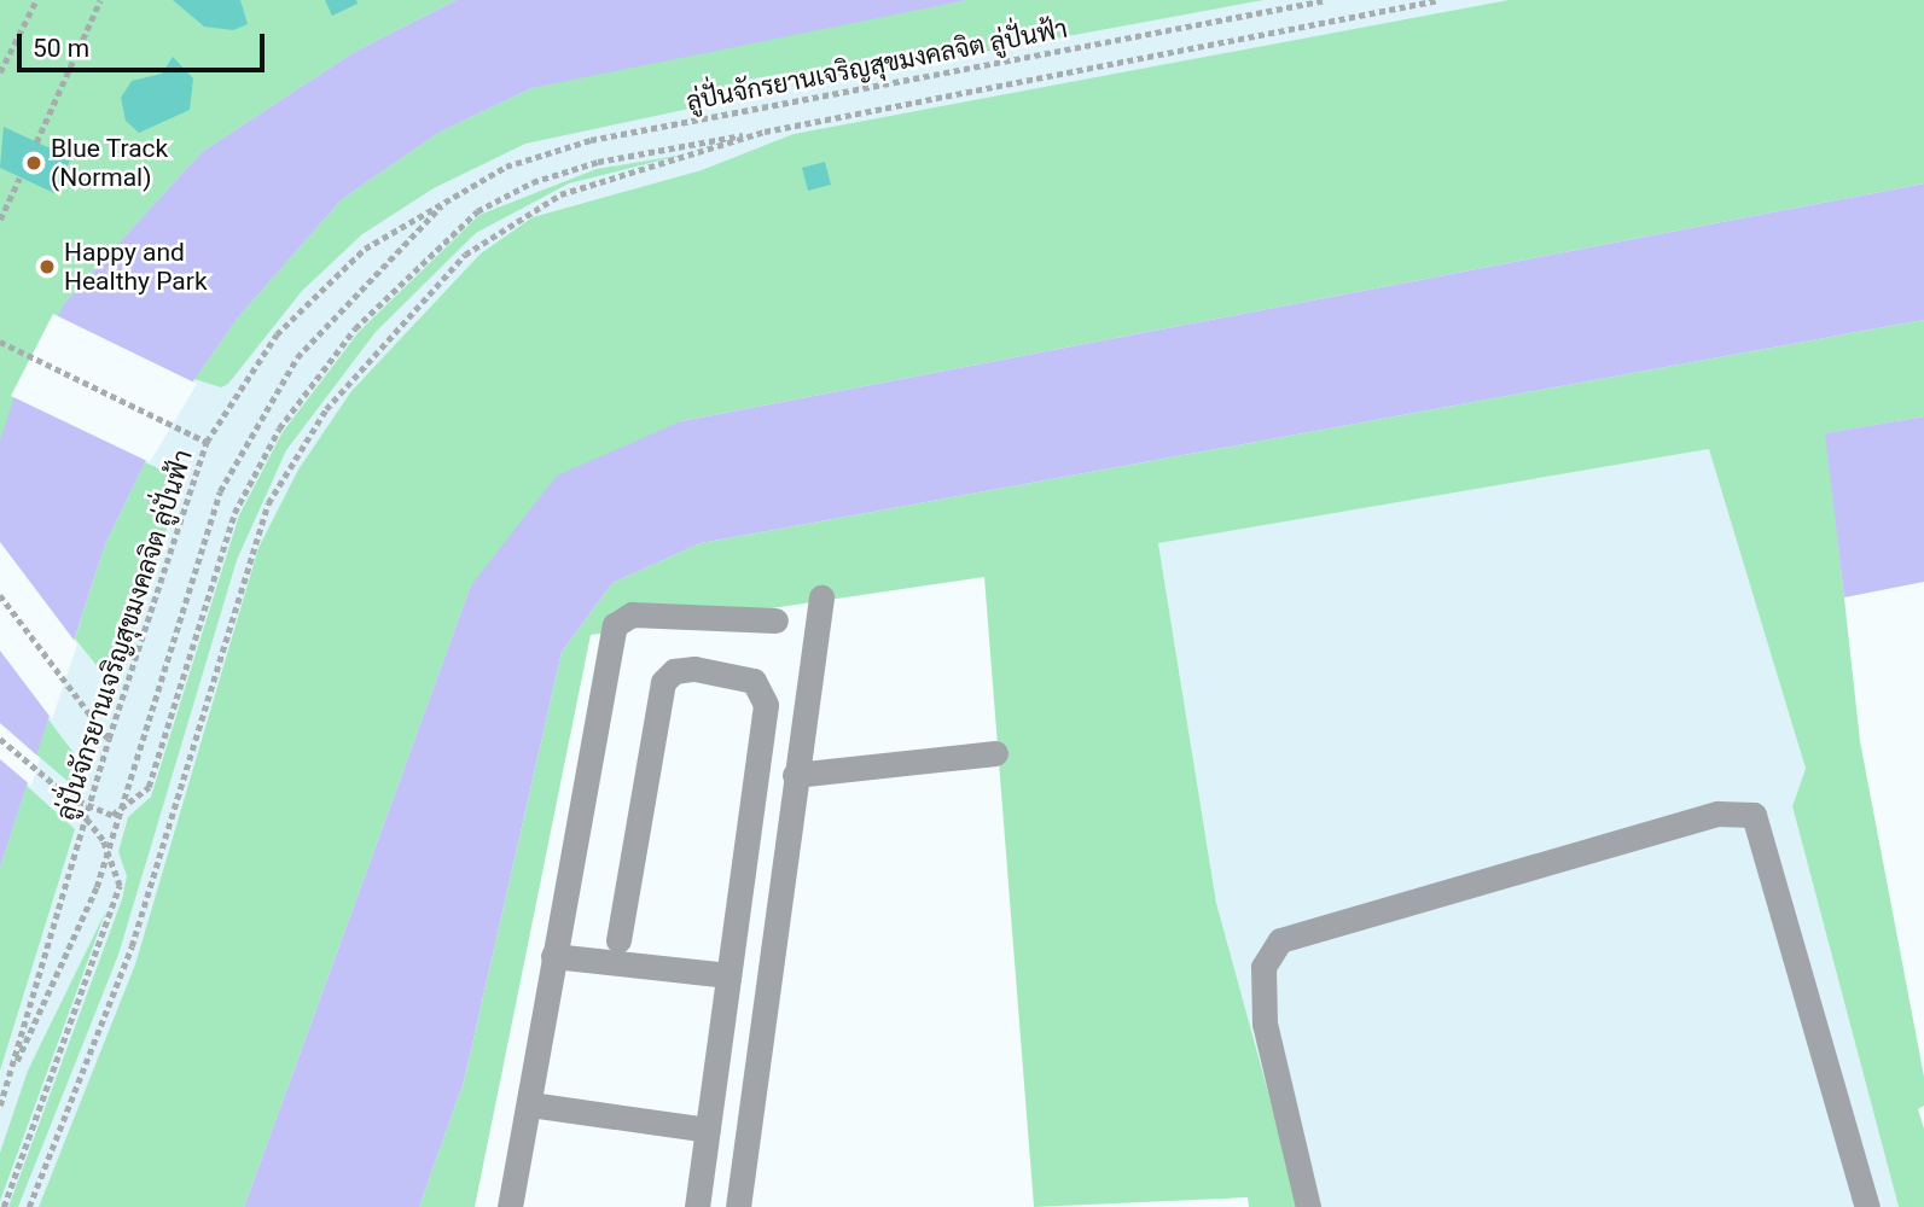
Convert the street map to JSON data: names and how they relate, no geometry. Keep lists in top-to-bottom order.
{
  "streets": {
    "path": ["ลู่ปั่นจักรยานเจริญสุขมงคลจิต ลู่ปั่นฟ้า"]
  },
  "places": ["Blue Track (Normal)", "Happy and Healthy Park"],
  "scale_bar": "50 m"
}
